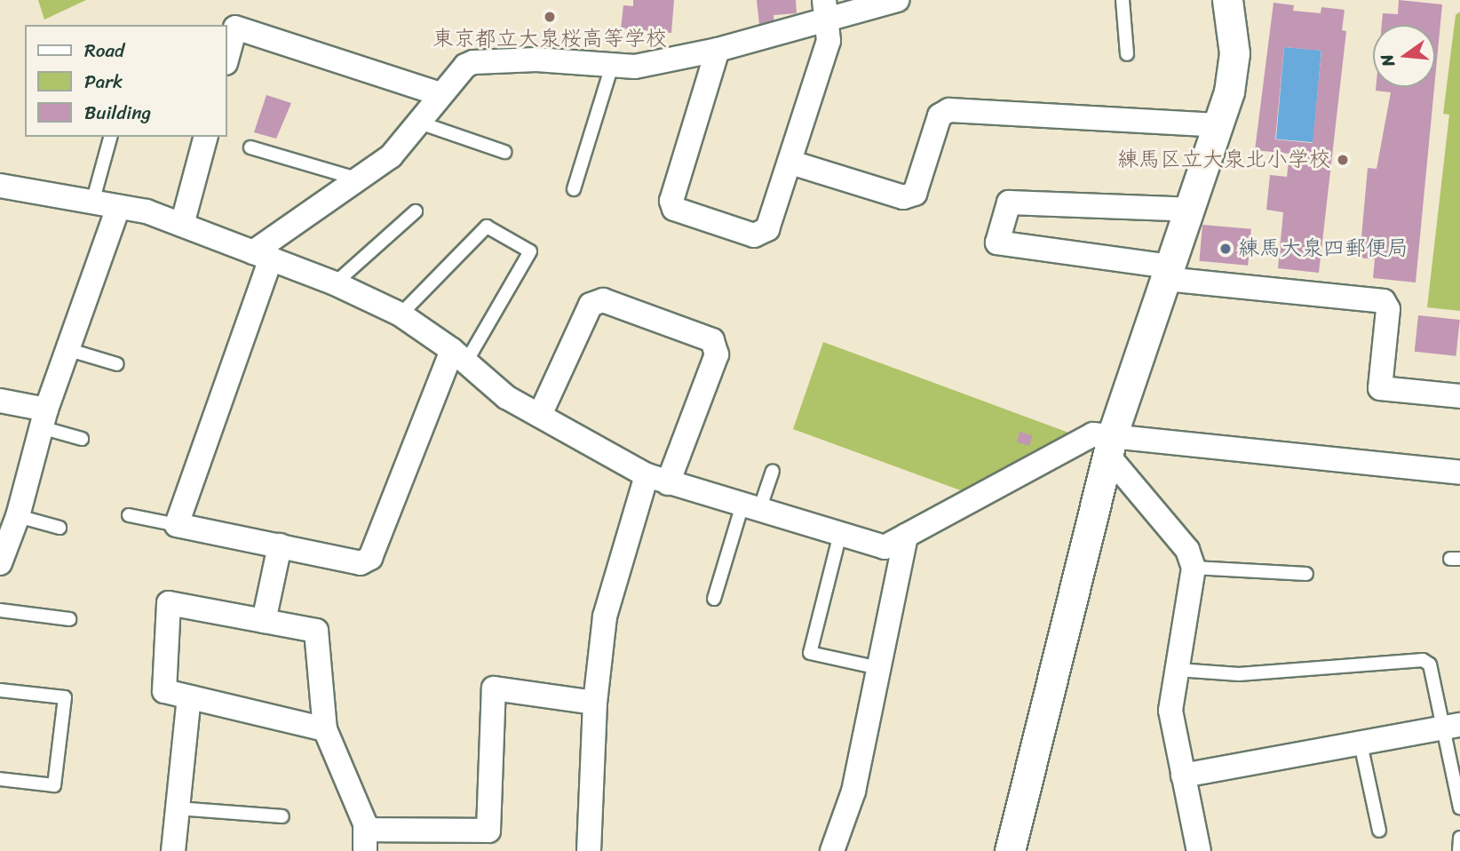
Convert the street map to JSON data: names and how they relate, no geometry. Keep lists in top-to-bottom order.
{
  "places": ["東京都立大泉桜高等学校", "練馬区立大泉北小学校", "練馬大泉四郵便局"],
  "legend": ["Road", "Park", "Building"],
  "north": "left"
}
